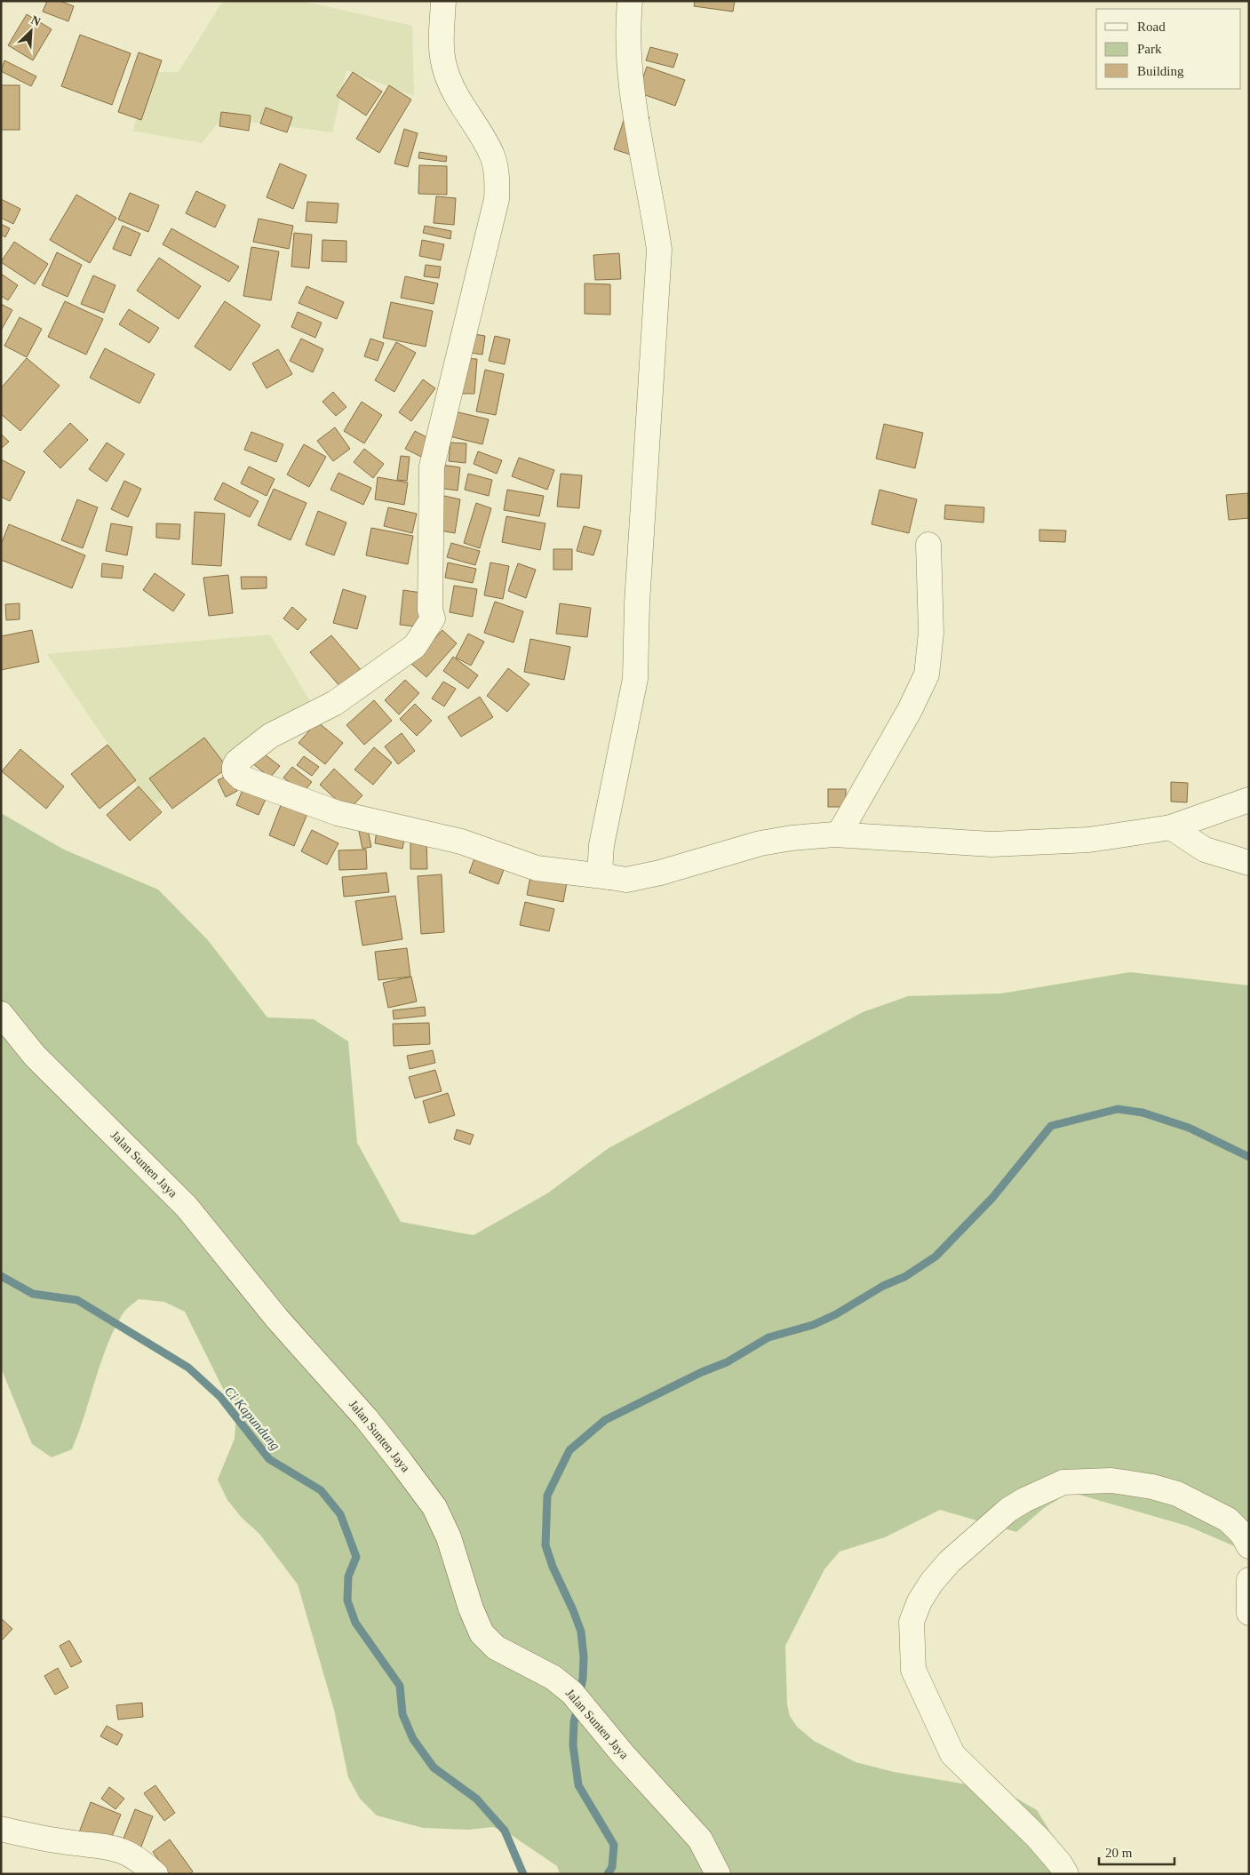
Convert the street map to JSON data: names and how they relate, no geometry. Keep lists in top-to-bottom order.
{
  "streets": {
    "street": ["Jalan Sunten Jaya"]
  },
  "water": ["Ci Kapundung"],
  "legend": ["Road", "Park", "Building"],
  "scale_bar": "20 m",
  "north": "top right"
}
